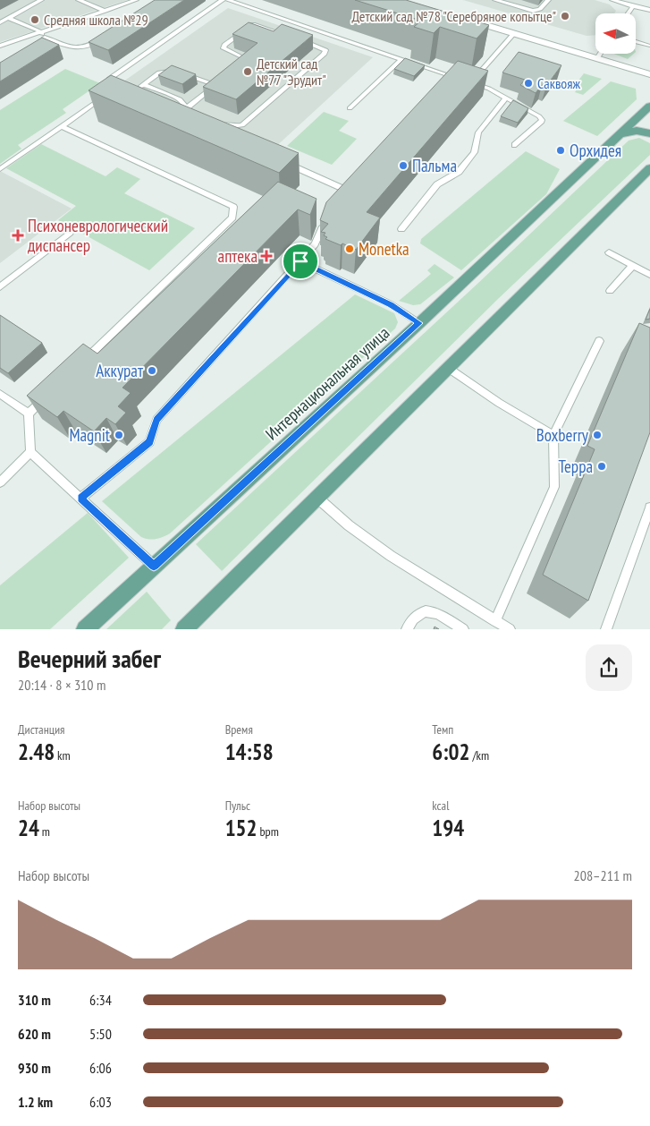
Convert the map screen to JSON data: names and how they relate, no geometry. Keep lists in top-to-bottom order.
{
  "streets": {
    "main road": ["Интернациональная улица"]
  },
  "places": {
    "other": [
      "Детский сад №78 \"Серебряное копытце\"",
      "Средняя школа №29",
      "Детский сад №77 \"Эрудит\"",
      "Саквояж",
      "Орхидея",
      "Пальма",
      "Monetka",
      "Аккурат",
      "Magnit",
      "Boxberry",
      "Терра"
    ],
    "health": ["Психоневрологический диспансер", "аптека"]
  },
  "north": "left",
  "page": {
    "heading": ["Вечерний забег", "20:14 · 8 × 310 m"],
    "stats": [
      ["Дистанция", "2.48 km"],
      ["Время", "14:58"],
      ["Темп", "6:02 /km"],
      ["Набор высоты", "24 m"],
      ["Пульс", "152 bpm"],
      ["kcal", "194"]
    ],
    "chart": ["Набор высоты", "208–211 m"],
    "list": [
      {
        "name": "310 m",
        "note": "6:34"
      },
      {
        "name": "620 m",
        "note": "5:50"
      },
      {
        "name": "930 m",
        "note": "6:06"
      },
      {
        "name": "1.2 km",
        "note": "6:03"
      }
    ]
  }
}
